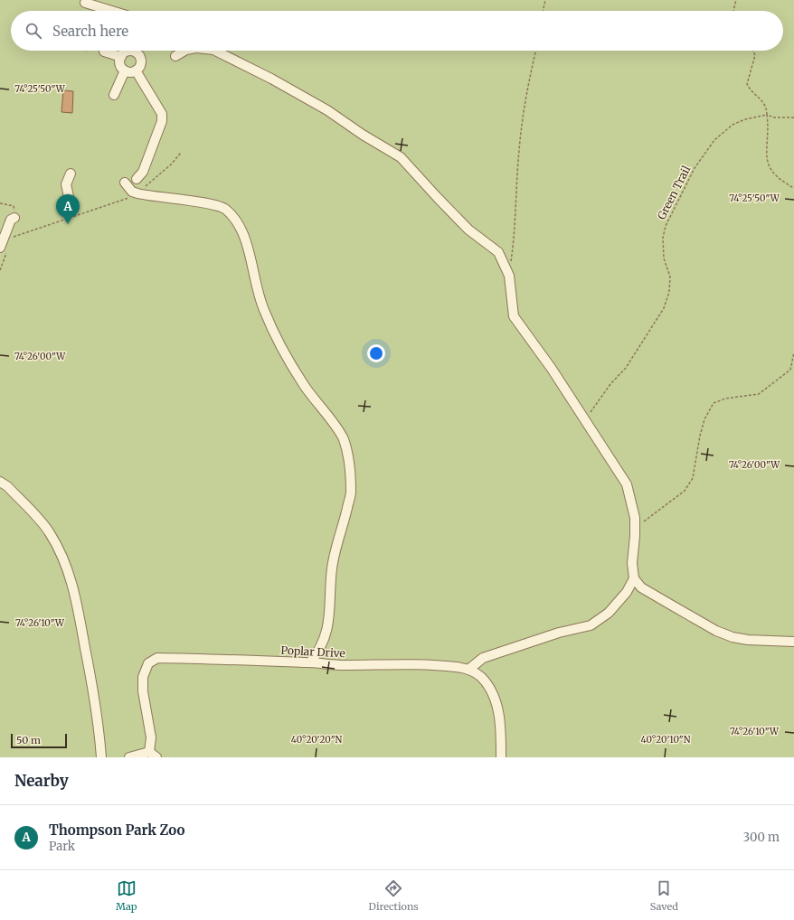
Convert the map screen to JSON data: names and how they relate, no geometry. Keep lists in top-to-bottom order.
{
  "streets": {
    "street": ["Poplar Drive"],
    "path": ["Green Trail"]
  },
  "scale_bar": "50 m",
  "page": {
    "search": "Search here",
    "pins": "A",
    "scale": "50 m",
    "heading": "Nearby",
    "list": [
      {
        "mark": "A",
        "name": "Thompson Park Zoo",
        "note": "Park",
        "value": "300 m"
      }
    ],
    "nav": ["Map", "Directions", "Saved"]
  },
  "coordinates": [
    "74°25'50\"W",
    "74°26'00\"W",
    "74°26'10\"W",
    "40°20'20\"N",
    "40°20'10\"N"
  ]
}
